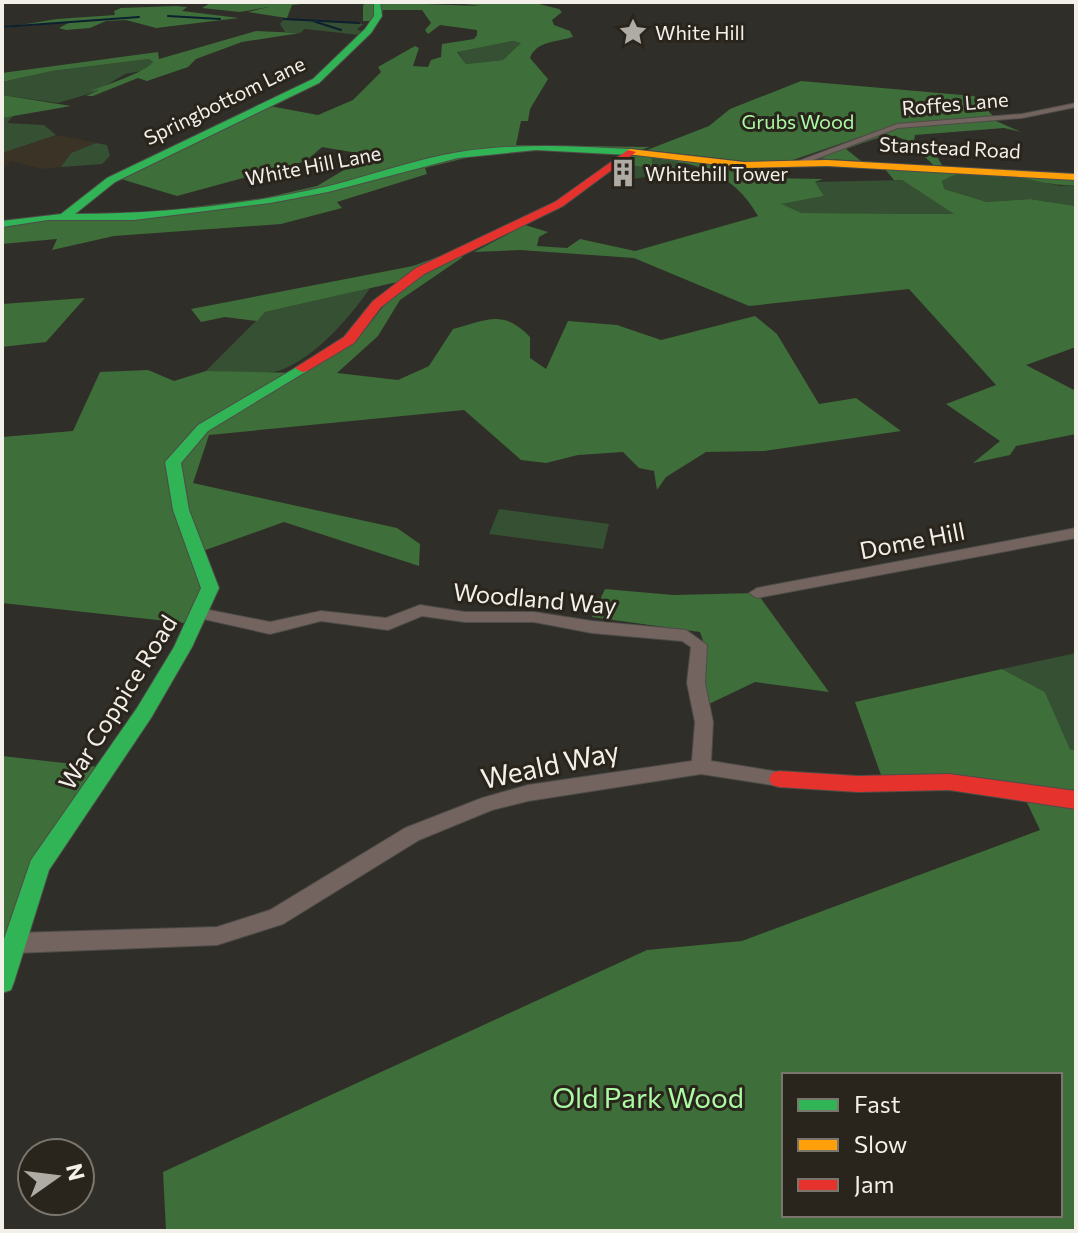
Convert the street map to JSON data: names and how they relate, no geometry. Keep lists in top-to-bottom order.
{
  "streets": {
    "street": [
      "Springbottom Lane",
      "Roffes Lane",
      "Stanstead Road",
      "White Hill Lane",
      "Dome Hill",
      "Woodland Way",
      "War Coppice Road",
      "Weald Way"
    ]
  },
  "crossings": [
    ["Springbottom Lane", "White Hill Lane"],
    ["Roffes Lane", "Stanstead Road"],
    ["Stanstead Road", "White Hill Lane"],
    ["Stanstead Road", "War Coppice Road"],
    ["White Hill Lane", "War Coppice Road"],
    ["Woodland Way", "War Coppice Road"],
    ["Woodland Way", "Weald Way"],
    ["War Coppice Road", "Weald Way"]
  ],
  "parks": ["Grubs Wood", "Old Park Wood"],
  "places": {
    "place": ["White Hill"],
    "building": ["Whitehill Tower"]
  },
  "legend": ["Fast", "Slow", "Jam"],
  "north": "right"
}
